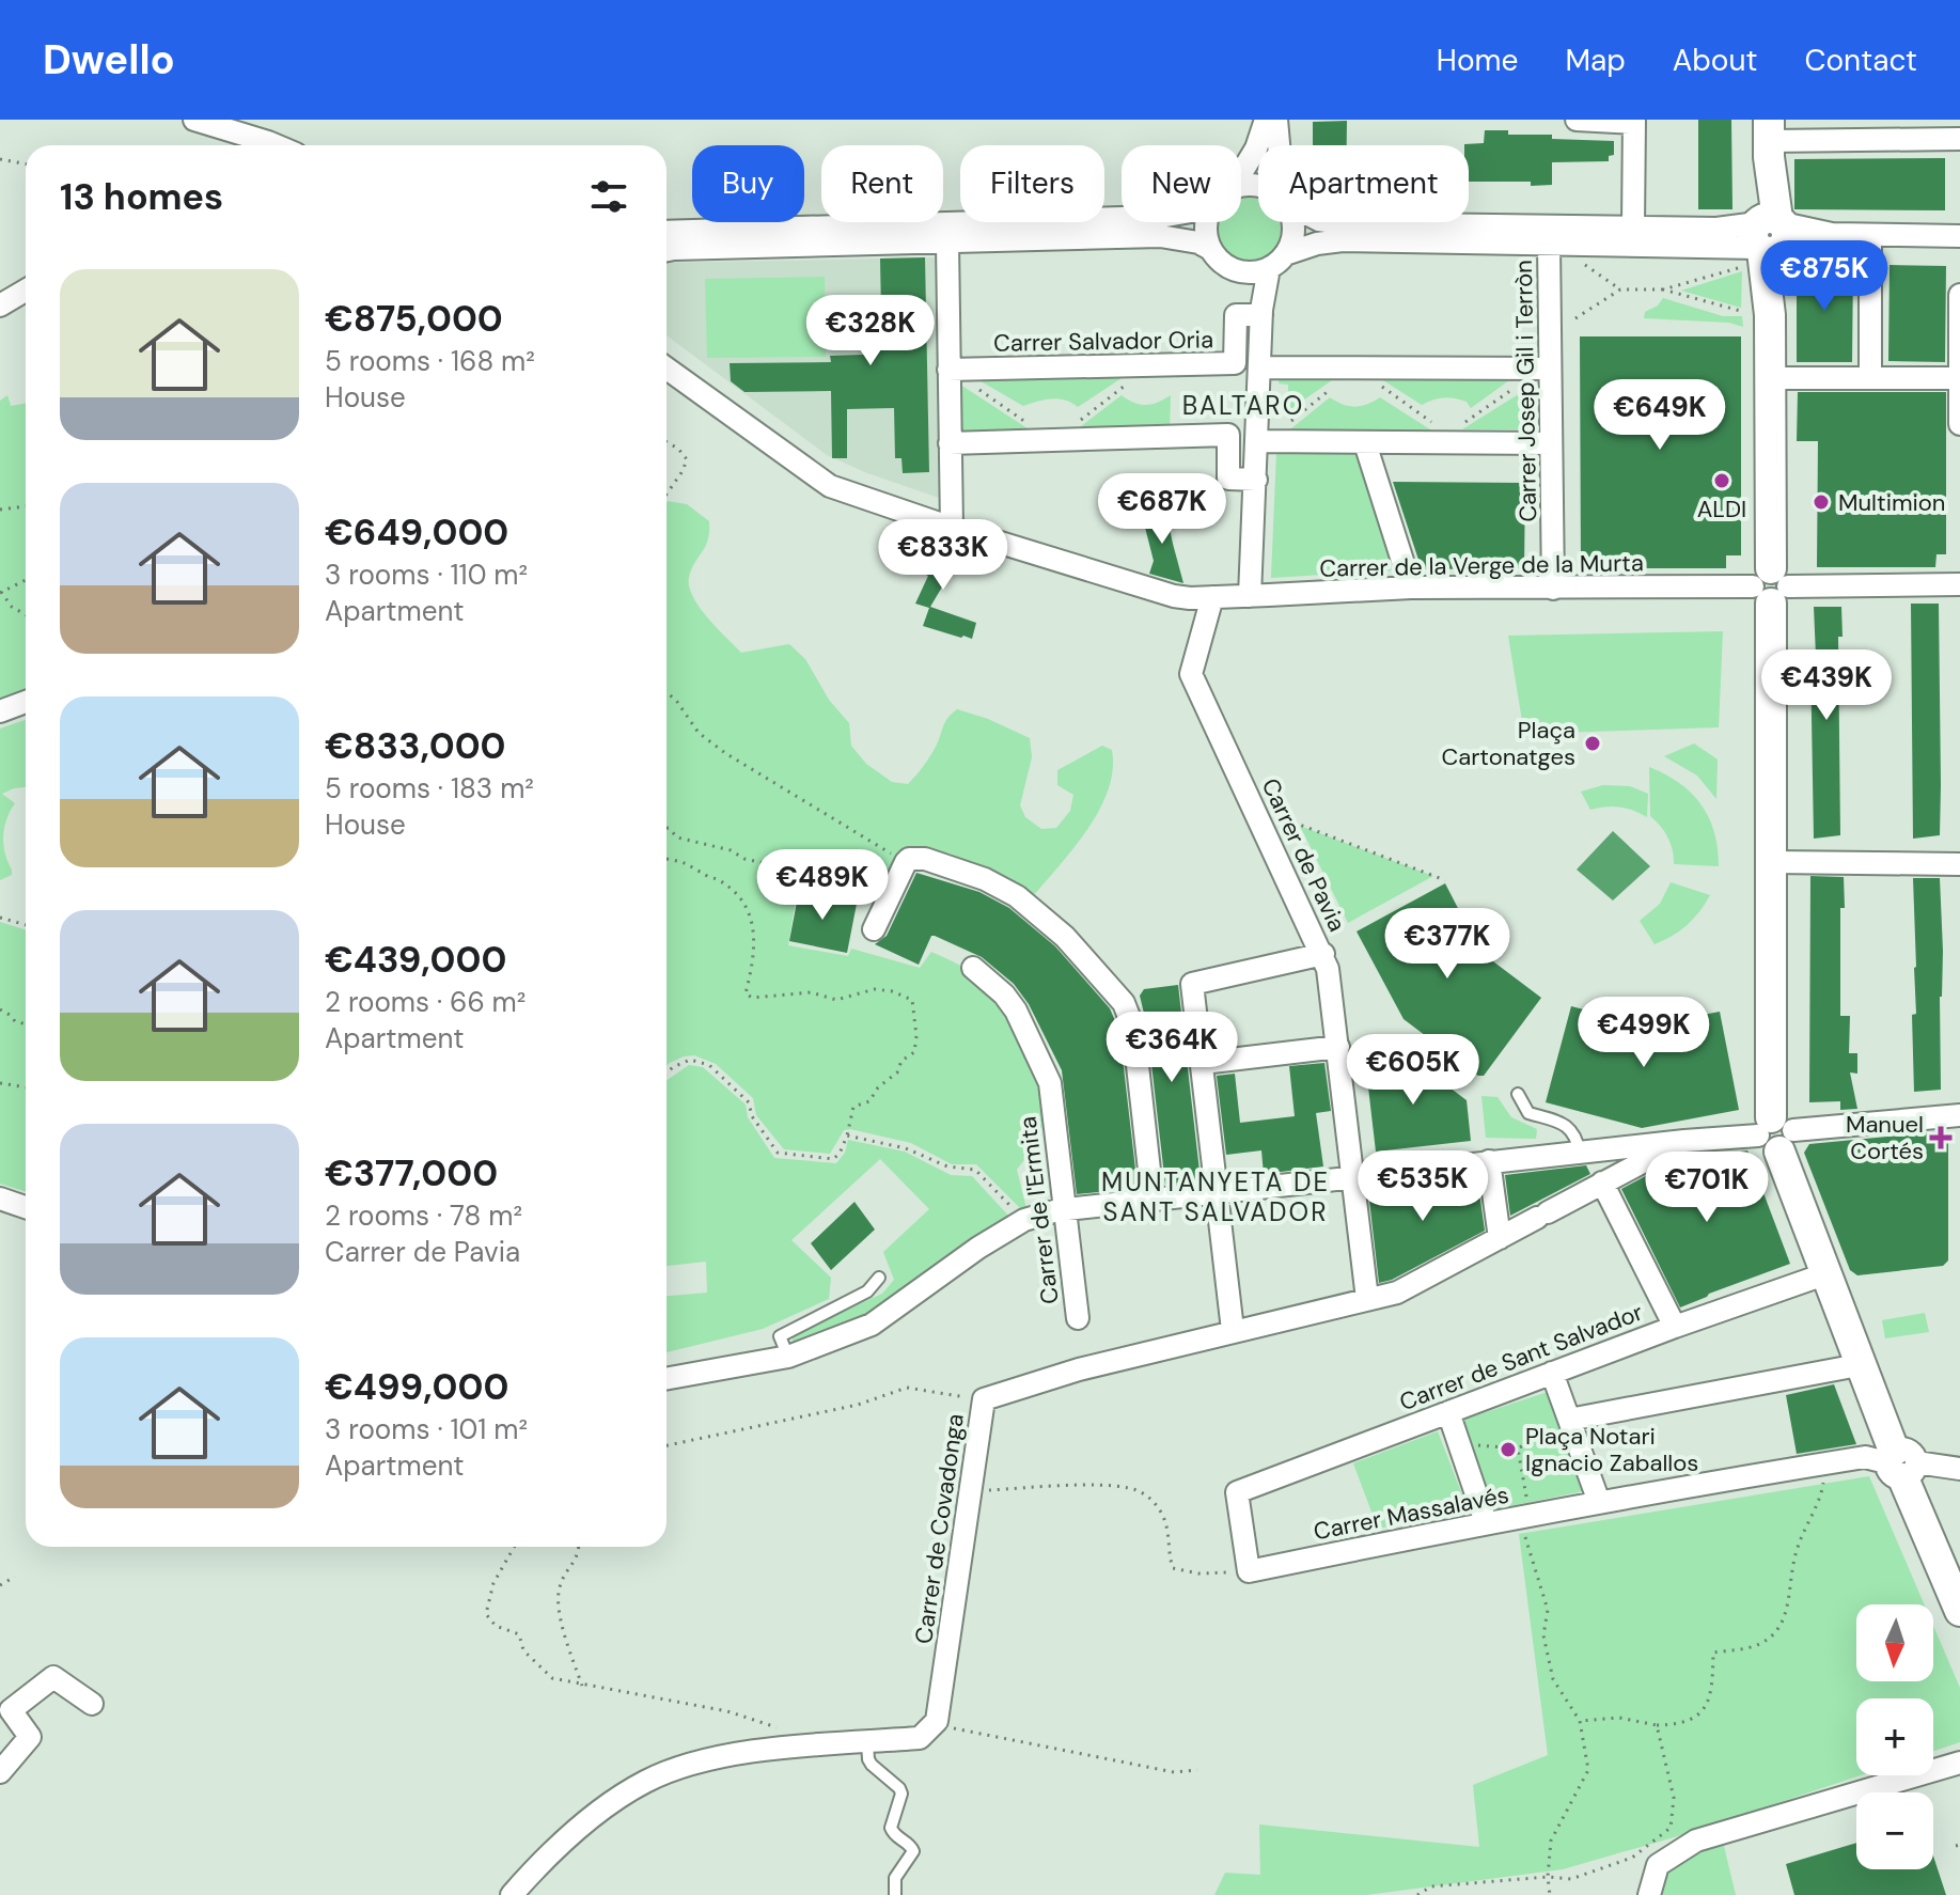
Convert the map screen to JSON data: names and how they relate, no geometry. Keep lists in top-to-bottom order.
{
  "streets": {
    "street": [
      "Carrer Salvador Oria",
      "Carrer Josep Gil i Terròn",
      "Carrer de la Verge de la Murta",
      "Carrer de Pavia",
      "Carrer de l'Ermita",
      "Carrer de Sant Salvador",
      "Carrer Massalavés",
      "Carrer de Covadonga"
    ]
  },
  "crossings": [
    ["Carrer Josep Gil i Terròn", "Carrer de la Verge de la Murta"],
    ["Carrer de la Verge de la Murta", "Carrer de Pavia"],
    ["Carrer de Pavia", "Carrer de Covadonga"],
    ["Carrer de Sant Salvador", "Carrer Massalavés"]
  ],
  "districts": ["BALTARO", "MUNTANYETA DE SANT SALVADOR"],
  "places": {
    "other": [
      "ALDI",
      "Multimion",
      "Plaça Cartonatges",
      "Plaça Notari Ignacio Zaballos"
    ],
    "health": ["Manuel Cortés"]
  },
  "north": "bottom",
  "page": {
    "header": "Dwello",
    "nav": [
      "Home",
      "Map",
      "About",
      "Contact"
    ],
    "chip": [
      "Buy",
      "Rent",
      "Filters",
      "New",
      "Apartment"
    ],
    "heading": "13 homes",
    "price": [
      "€875K",
      "€328K",
      "€649K",
      "€687K",
      "€833K",
      "€439K",
      "€489K",
      "€377K",
      "€499K",
      "€364K",
      "€605K",
      "€535K",
      "€701K"
    ],
    "list": [
      {
        "name": "€875,000",
        "note": "5 rooms · 168 m² · House"
      },
      {
        "name": "€649,000",
        "note": "3 rooms · 110 m² · Apartment"
      },
      {
        "name": "€833,000",
        "note": "5 rooms · 183 m² · House"
      },
      {
        "name": "€439,000",
        "note": "2 rooms · 66 m² · Apartment"
      },
      {
        "name": "€377,000",
        "note": "2 rooms · 78 m² · Carrer de Pavia"
      },
      {
        "name": "€499,000",
        "note": "3 rooms · 101 m² · Apartment"
      }
    ],
    "map_buttons": ["+", "−"]
  }
}
